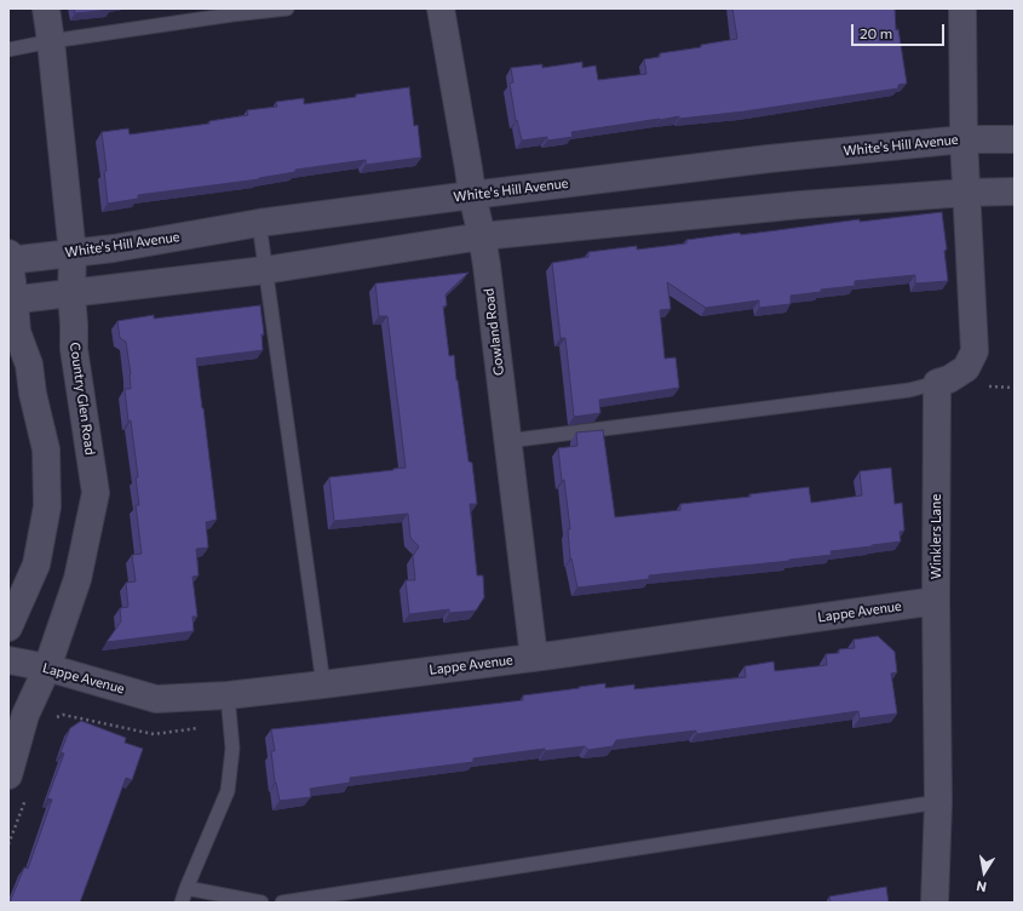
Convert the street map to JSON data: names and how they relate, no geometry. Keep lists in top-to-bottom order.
{
  "streets": {
    "street": [
      "White's Hill Avenue",
      "Gowland Road",
      "Country Glen Road",
      "Winklers Lane",
      "Lappe Avenue"
    ]
  },
  "crossings": [
    ["White's Hill Avenue", "Gowland Road"],
    ["White's Hill Avenue", "Country Glen Road"],
    ["Gowland Road", "Lappe Avenue"],
    ["Country Glen Road", "Lappe Avenue"],
    ["Winklers Lane", "Lappe Avenue"]
  ],
  "scale_bar": "20 m",
  "north": "bottom"
}
